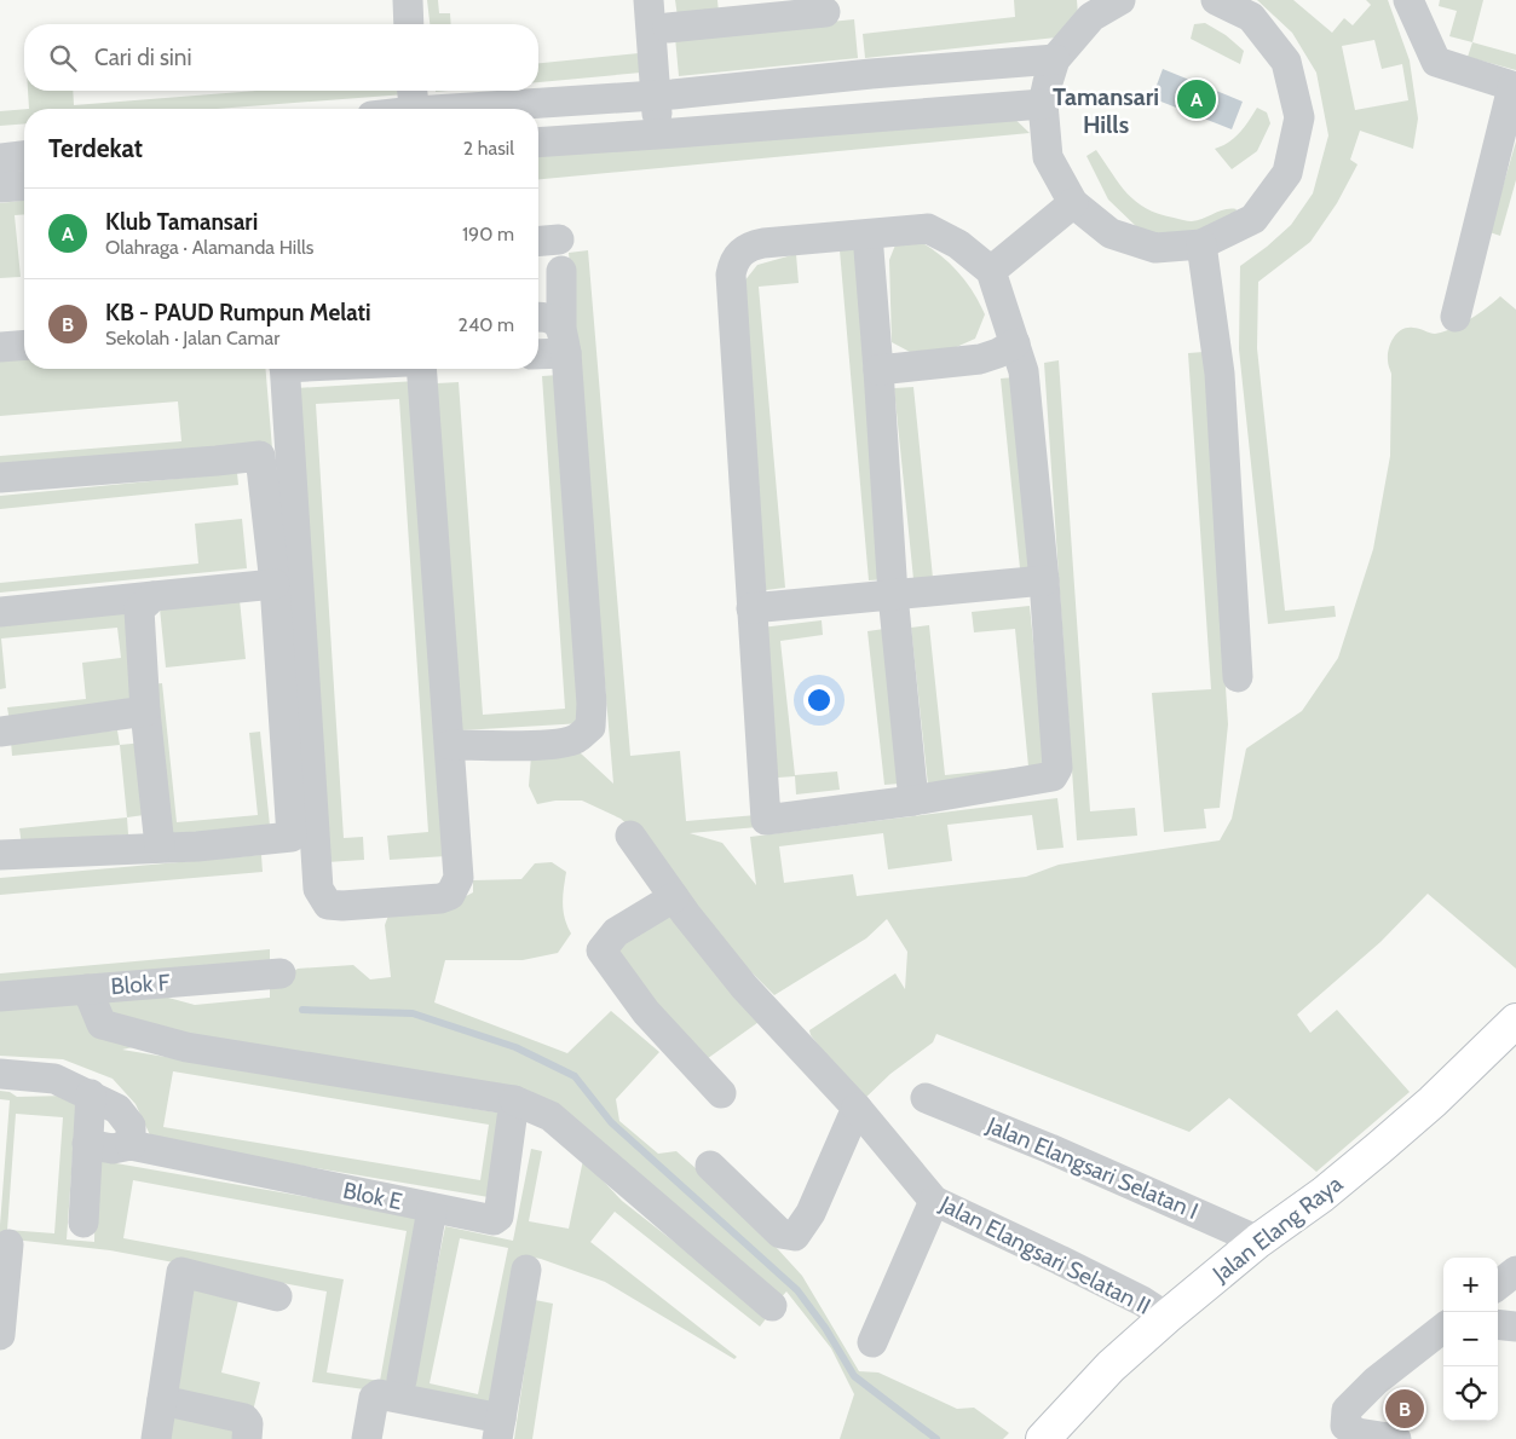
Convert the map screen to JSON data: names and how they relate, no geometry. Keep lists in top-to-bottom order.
{
  "streets": {
    "main road": ["Jalan Elang Raya"],
    "street": [
      "Blok F",
      "Jalan Elangsari Selatan I",
      "Blok E",
      "Jalan Elangsari Selatan II"
    ]
  },
  "crossings": [
    ["Jalan Elangsari Selatan I", "Jalan Elang Raya"],
    ["Jalan Elang Raya", "Jalan Elangsari Selatan II"]
  ],
  "districts": ["Tamansari Hills"],
  "page": {
    "search": "Cari di sini",
    "pins": ["A", "B"],
    "heading": ["Terdekat", "2 hasil"],
    "list": [
      {
        "mark": "A",
        "name": "Klub Tamansari",
        "note": "Olahraga · Alamanda Hills",
        "value": "190 m"
      },
      {
        "mark": "B",
        "name": "KB - PAUD Rumpun Melati",
        "note": "Sekolah · Jalan Camar",
        "value": "240 m"
      }
    ],
    "map_buttons": ["+", "−"]
  }
}
